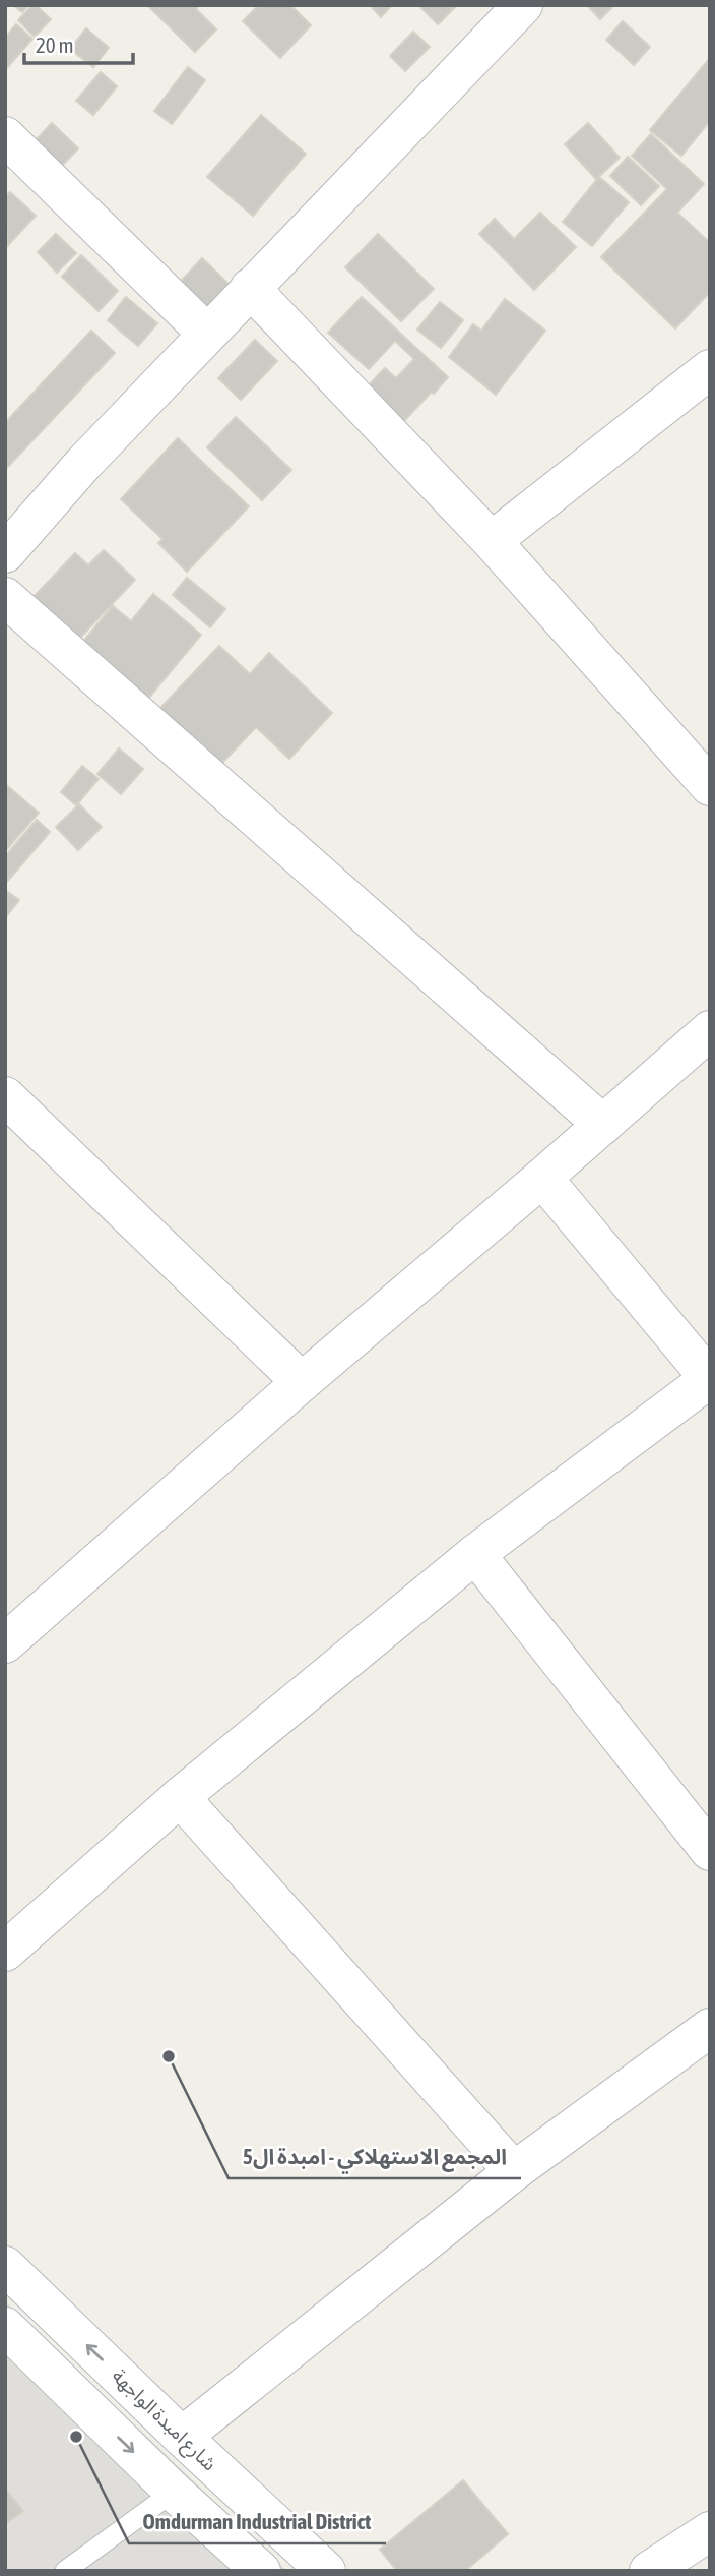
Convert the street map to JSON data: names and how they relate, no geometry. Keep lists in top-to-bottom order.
{
  "streets": {
    "street": ["شارع امبدة الواجهة"]
  },
  "places": ["المجمع الاستهلاكي - امبدة ال5", "Omdurman Industrial District"],
  "scale_bar": "20 m"
}
